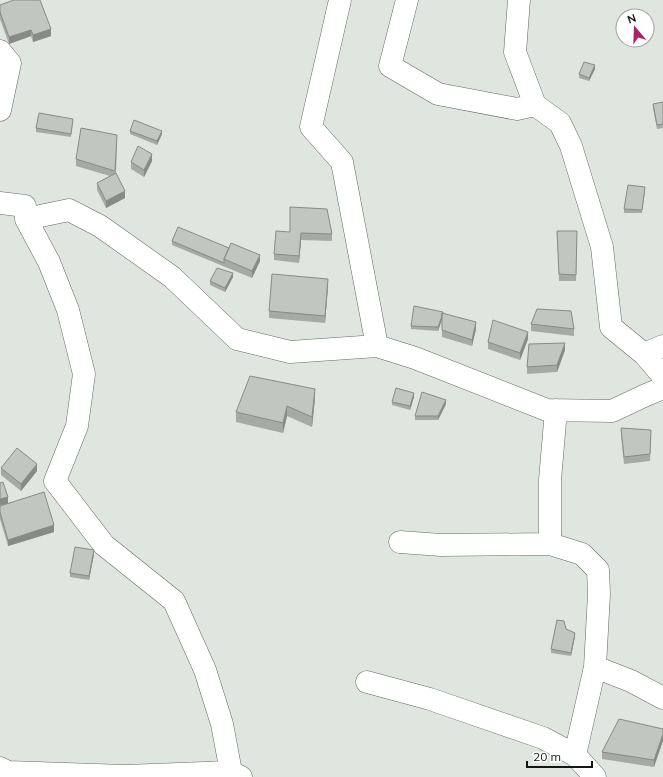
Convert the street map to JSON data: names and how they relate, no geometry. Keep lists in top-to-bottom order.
{
  "scale_bar": "20 m",
  "north": "top"
}
